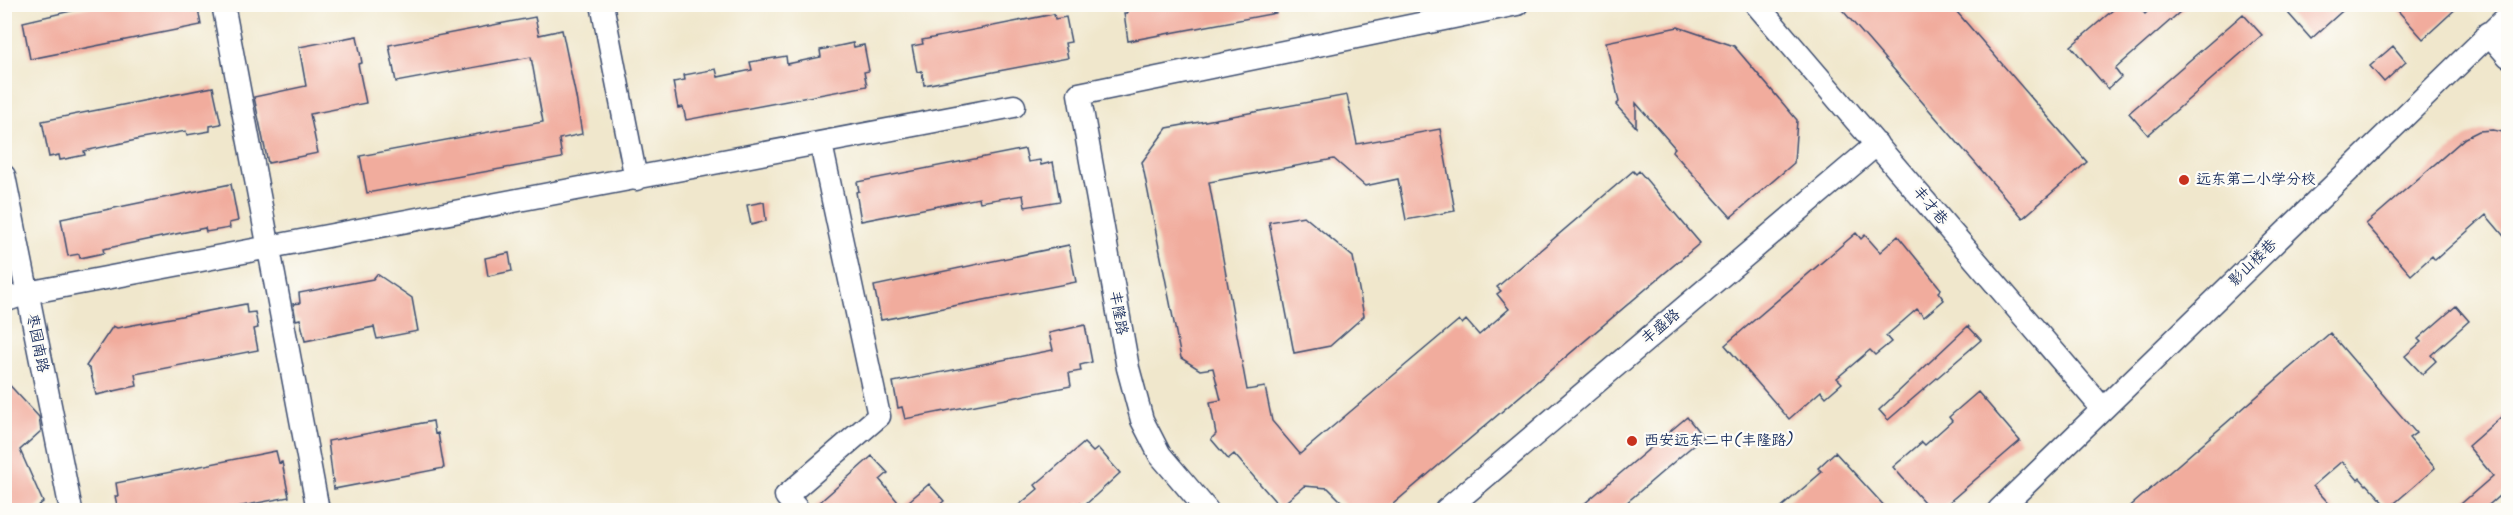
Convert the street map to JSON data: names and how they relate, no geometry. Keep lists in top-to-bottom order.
{
  "streets": {
    "street": [
      "丰才巷",
      "影山楼巷",
      "丰隆路",
      "丰盛路",
      "枣园南路"
    ]
  },
  "crossings": [
    ["丰才巷", "影山楼巷"],
    ["丰才巷", "丰盛路"]
  ],
  "places": ["远东第二小学分校", "西安远东二中(丰隆路)"]
}
